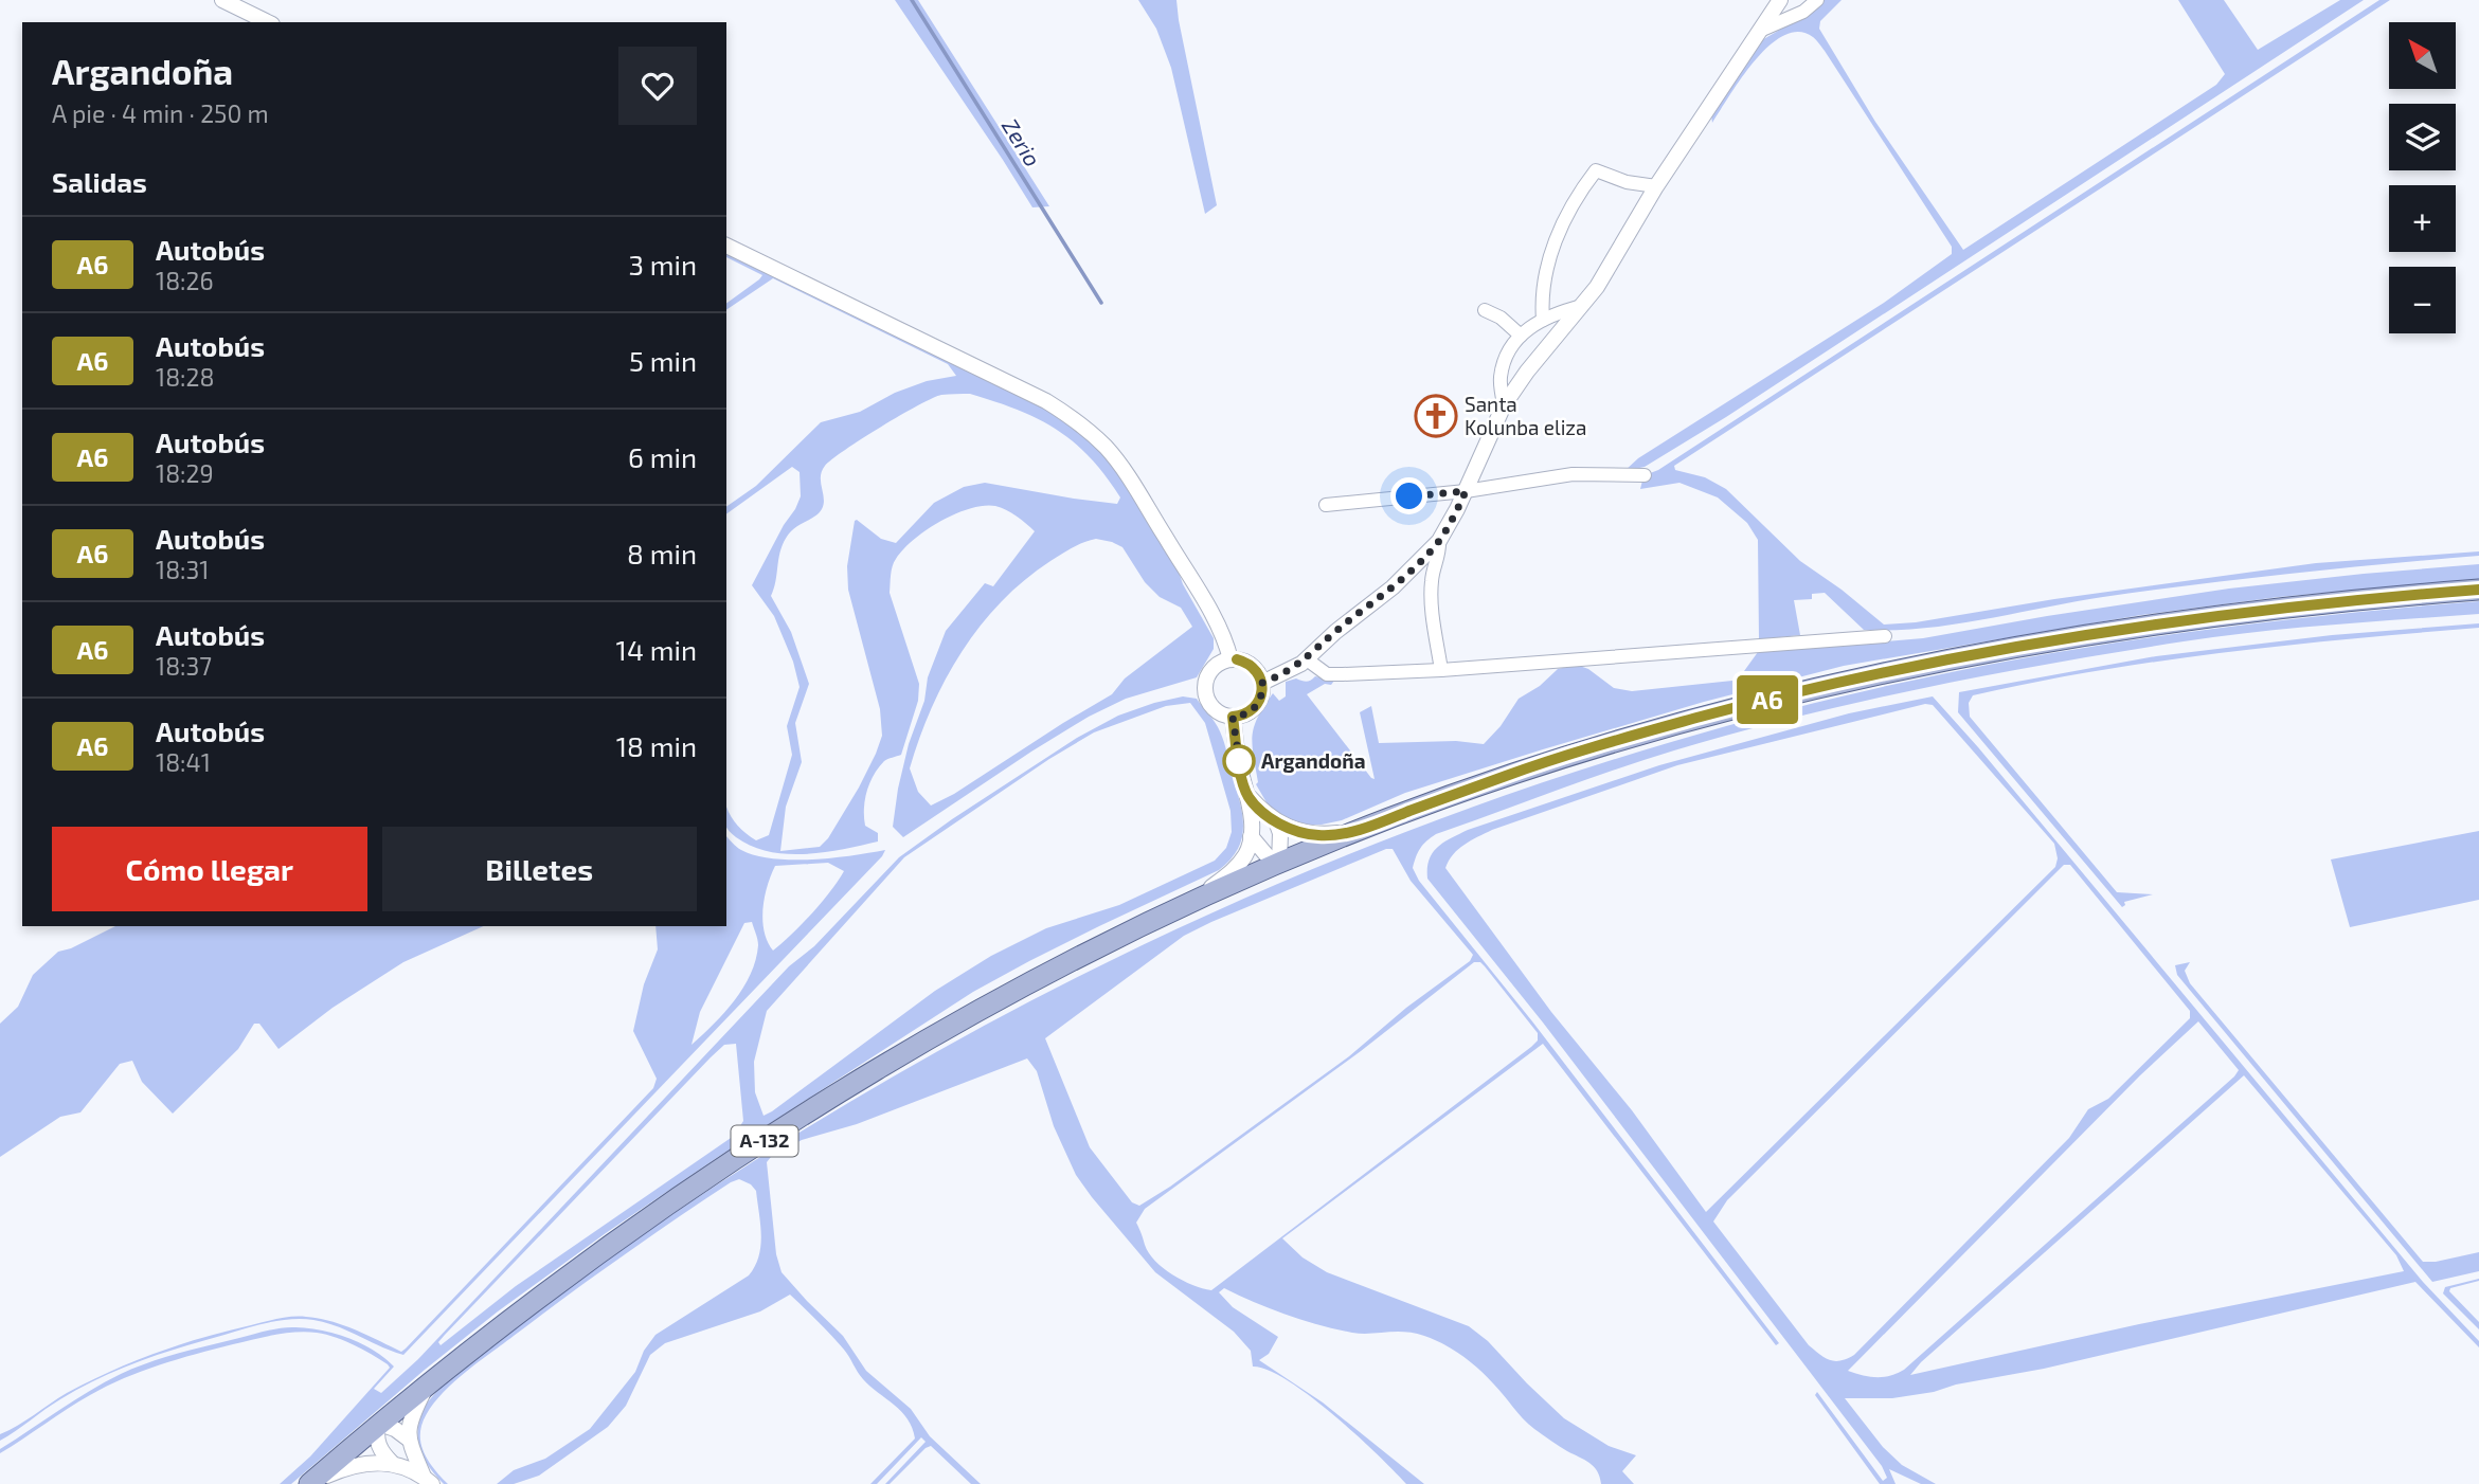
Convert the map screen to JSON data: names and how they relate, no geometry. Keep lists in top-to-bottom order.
{
  "streets": {
    "main road": ["A-132"]
  },
  "water": ["Zerio"],
  "places": {
    "church": ["Santa Kolunba eliza"],
    "other": ["Argandoña"]
  },
  "lines": ["bus line A6"],
  "north": "top left",
  "page": {
    "on_map": "A6",
    "map_buttons": ["+", "−"],
    "heading": [
      ["Argandoña", "A pie · 4 min · 250 m"],
      "Salidas"
    ],
    "list": [
      {
        "mark": "A6",
        "name": "Autobús",
        "note": "18:26",
        "value": "3 min"
      },
      {
        "mark": "A6",
        "name": "Autobús",
        "note": "18:28",
        "value": "5 min"
      },
      {
        "mark": "A6",
        "name": "Autobús",
        "note": "18:29",
        "value": "6 min"
      },
      {
        "mark": "A6",
        "name": "Autobús",
        "note": "18:31",
        "value": "8 min"
      },
      {
        "mark": "A6",
        "name": "Autobús",
        "note": "18:37",
        "value": "14 min"
      },
      {
        "mark": "A6",
        "name": "Autobús",
        "note": "18:41",
        "value": "18 min"
      }
    ],
    "buttons": ["Cómo llegar", "Billetes"]
  }
}
